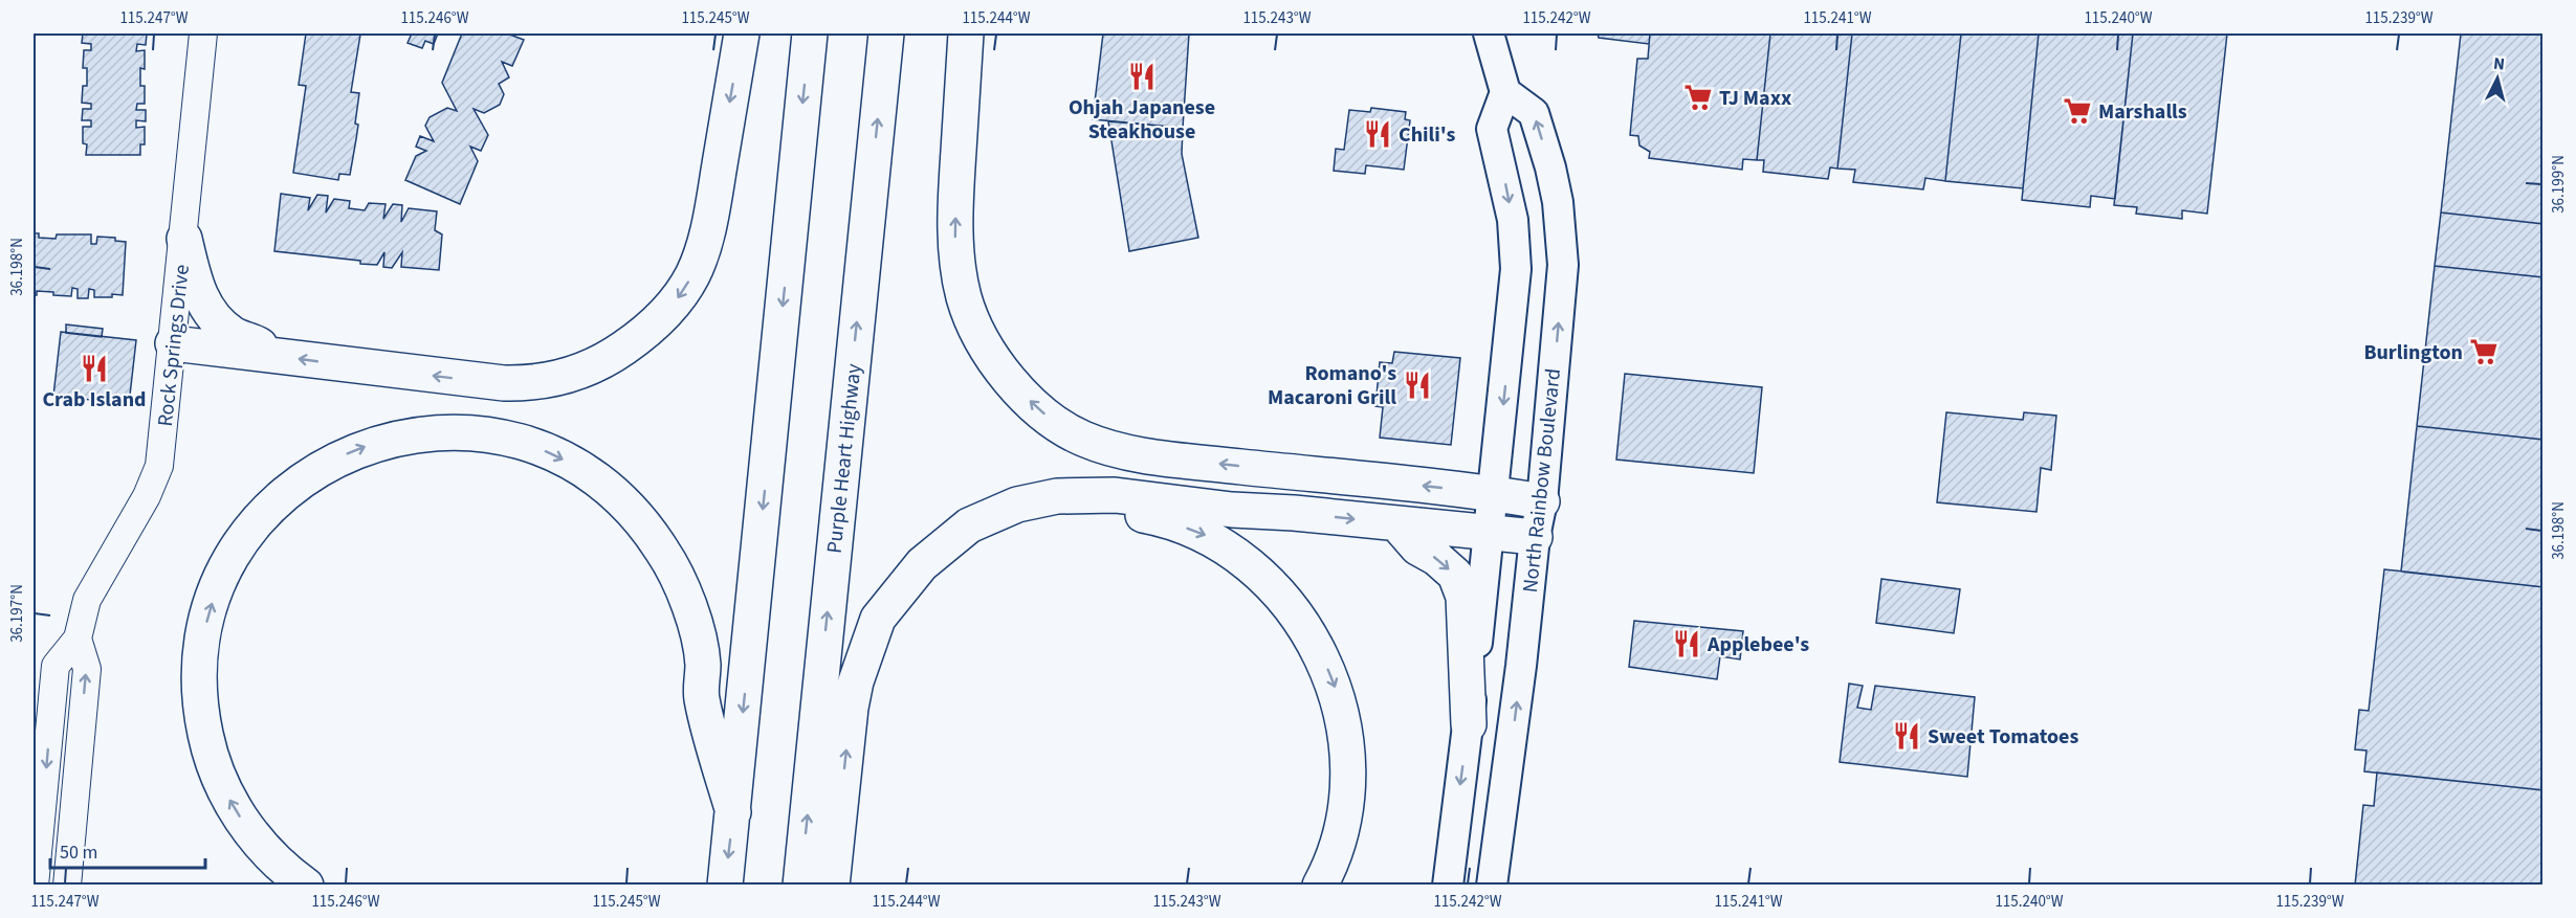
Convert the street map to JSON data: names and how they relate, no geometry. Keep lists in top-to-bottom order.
{
  "streets": {
    "highway": ["Purple Heart Highway"],
    "main road": ["Rock Springs Drive", "North Rainbow Boulevard"]
  },
  "places": {
    "restaurant": [
      "Ohjah Japanese Steakhouse",
      "Chili's",
      "Crab Island",
      "Romano's Macaroni Grill",
      "Applebee's",
      "Sweet Tomatoes"
    ],
    "supermarket": ["TJ Maxx", "Marshalls", "Burlington"]
  },
  "scale_bar": "50 m",
  "north": "top",
  "coordinates": [
    "115.247°W",
    "115.246°W",
    "115.245°W",
    "115.244°W",
    "115.243°W",
    "115.242°W",
    "115.241°W",
    "115.240°W",
    "115.239°W",
    "36.199°N",
    "36.198°N",
    "36.197°N"
  ]
}
